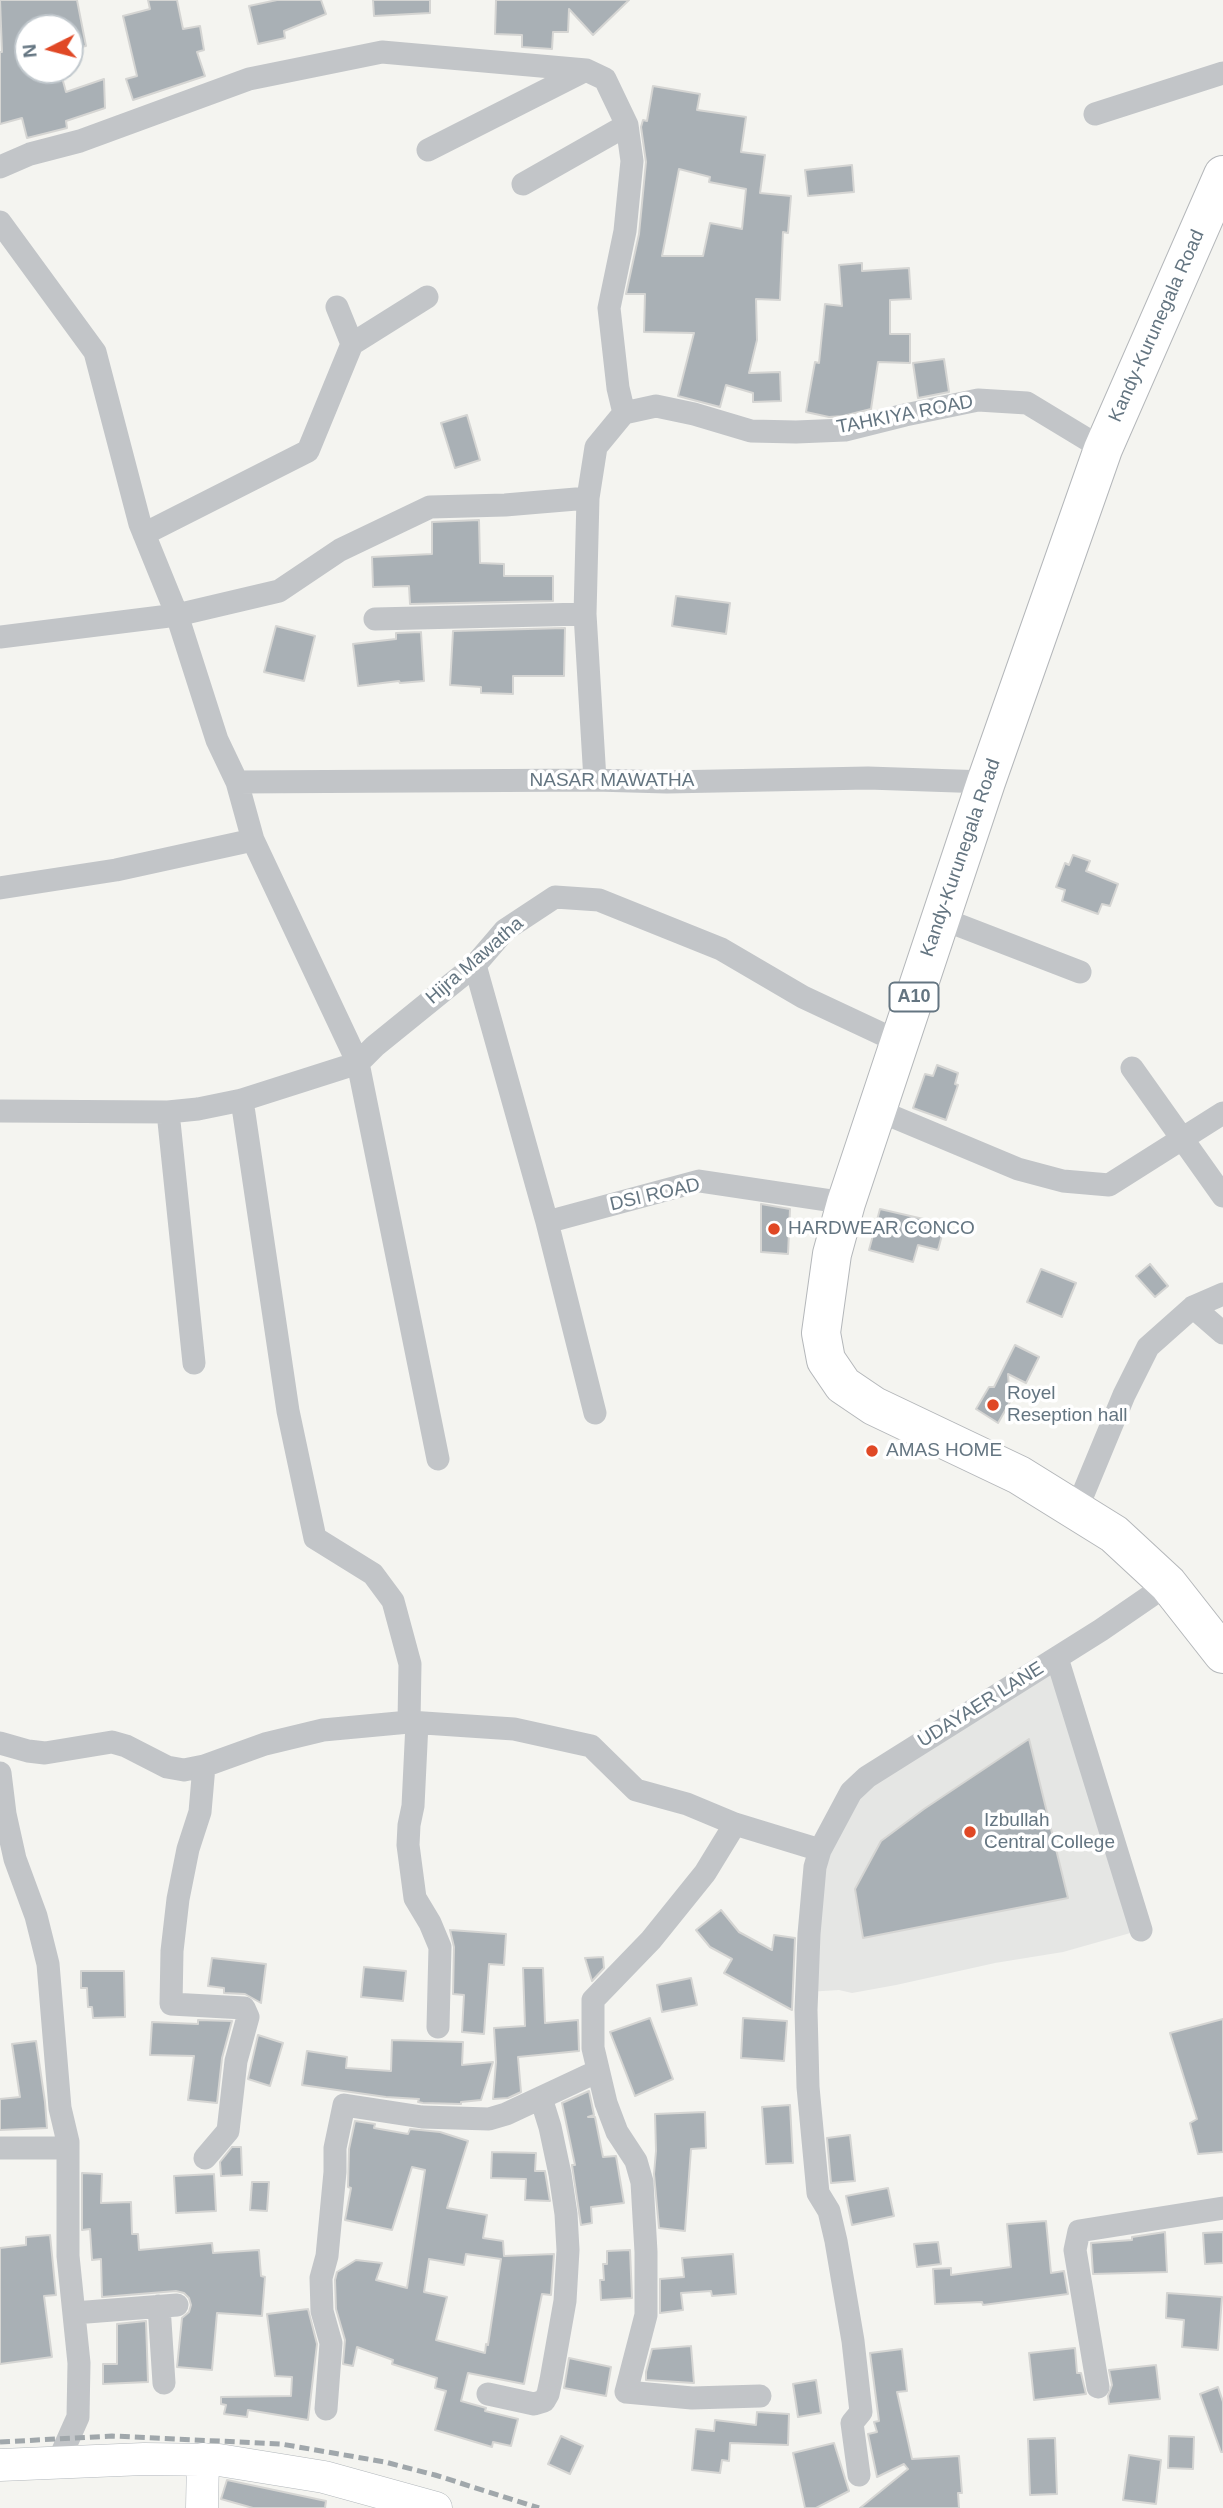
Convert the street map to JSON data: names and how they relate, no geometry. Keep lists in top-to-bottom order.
{
  "streets": {
    "highway": ["Kandy-Kurunegala Road", "A10"],
    "street": [
      "TAHKIYA ROAD",
      "NASAR MAWATHA",
      "Hijra Mawatha",
      "DSI ROAD",
      "UDAYAER LANE"
    ]
  },
  "crossings": [
    ["Kandy-Kurunegala Road", "TAHKIYA ROAD"],
    ["Kandy-Kurunegala Road", "NASAR MAWATHA"],
    ["Kandy-Kurunegala Road", "Hijra Mawatha"],
    ["Kandy-Kurunegala Road", "DSI ROAD"],
    ["Kandy-Kurunegala Road", "UDAYAER LANE"]
  ],
  "places": [
    "HARDWEAR CONCO",
    "Royel Reseption hall",
    "AMAS HOME",
    "Izbullah Central College"
  ],
  "north": "left"
}
